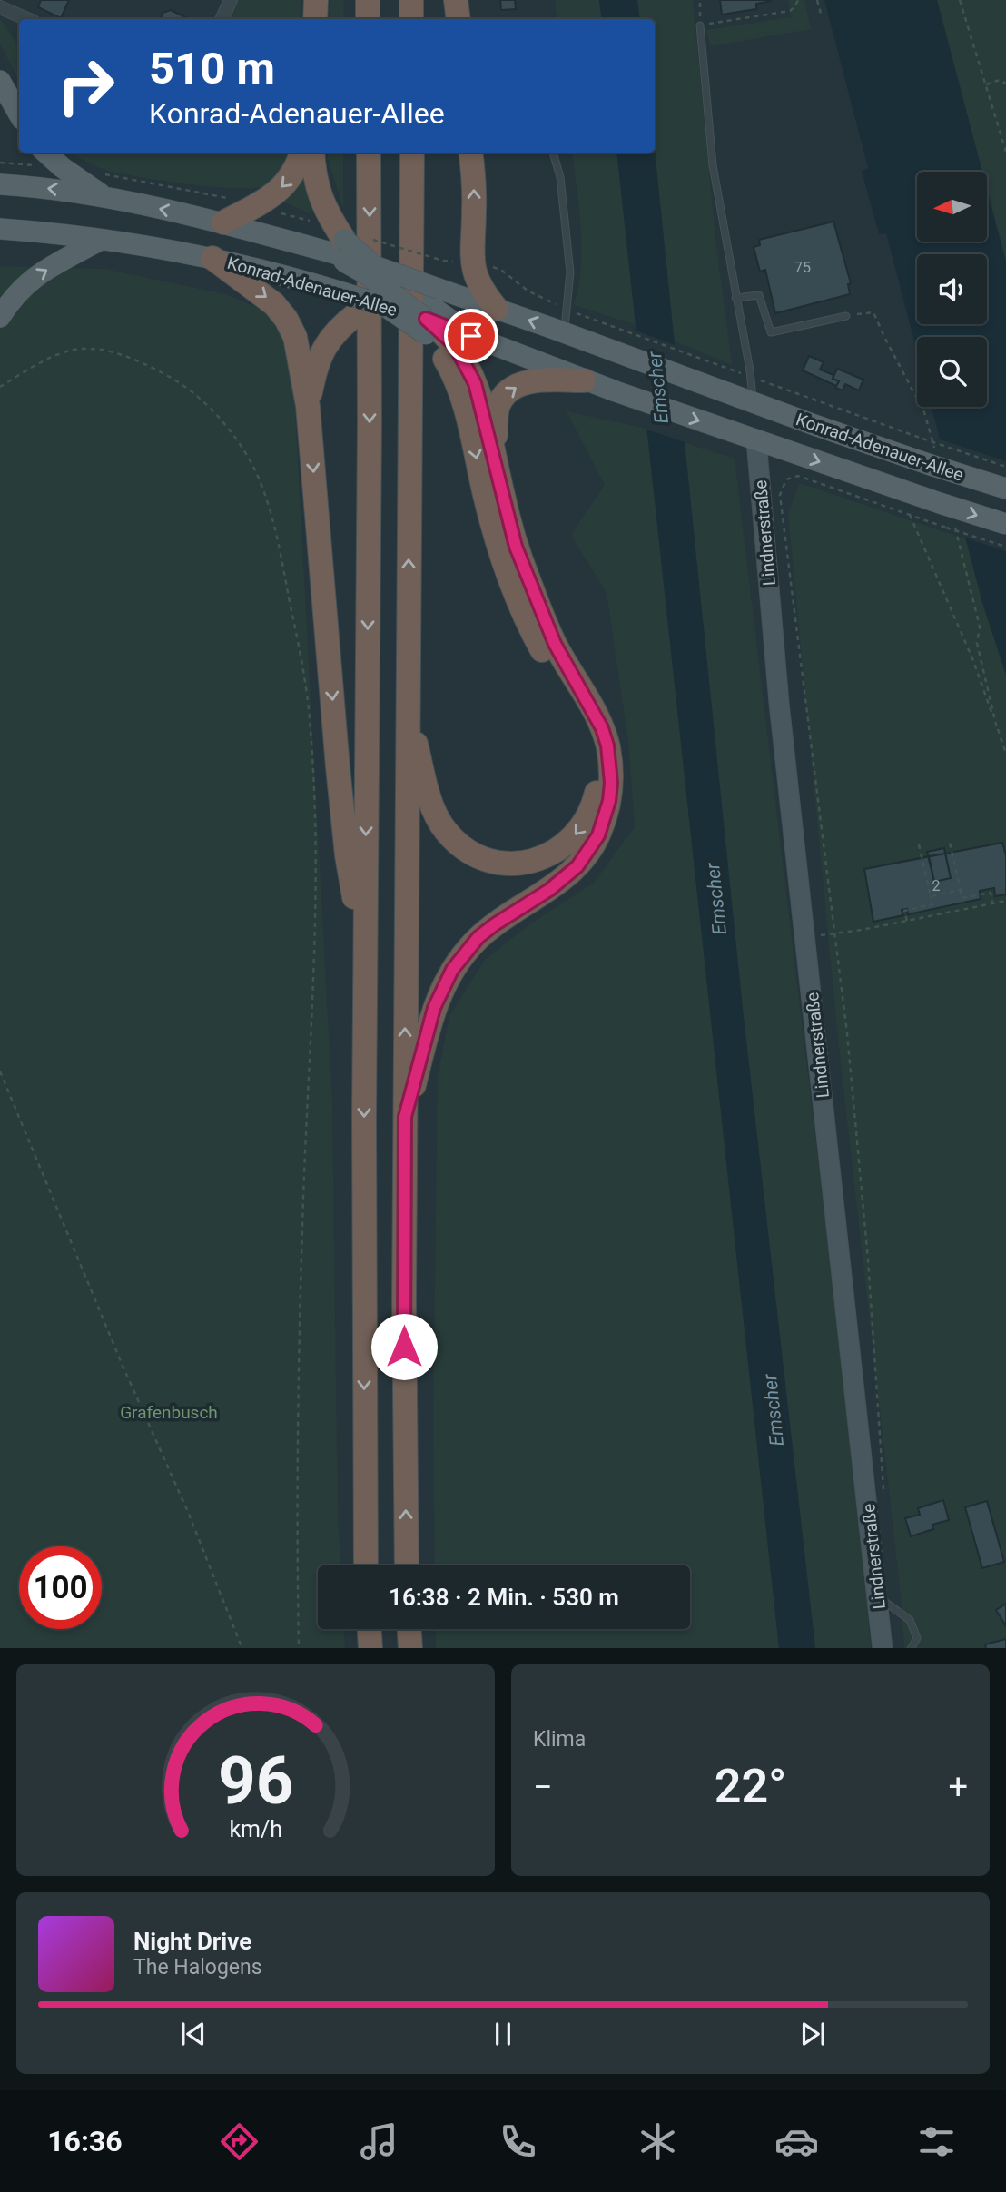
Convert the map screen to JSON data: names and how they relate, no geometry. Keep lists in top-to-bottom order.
{
  "streets": {
    "main road": ["Konrad-Adenauer-Allee"],
    "street": ["Lindnerstraße"]
  },
  "crossings": [
    ["Konrad-Adenauer-Allee", "Lindnerstraße"]
  ],
  "water": ["Emscher"],
  "parks": ["Grafenbusch"],
  "house_numbers": ["75", "2"],
  "north": "left",
  "page": {
    "turn": ["510 m", "Konrad-Adenauer-Allee"],
    "limit": "100",
    "trip": "16:38 · 2 Min. · 530 m",
    "tile": "Klima",
    "heat": ["−", "22°", "+"],
    "song": ["Night Drive", "The Halogens"],
    "tabs": "16:36",
    "gauge": ["96", "km/h"]
  }
}
